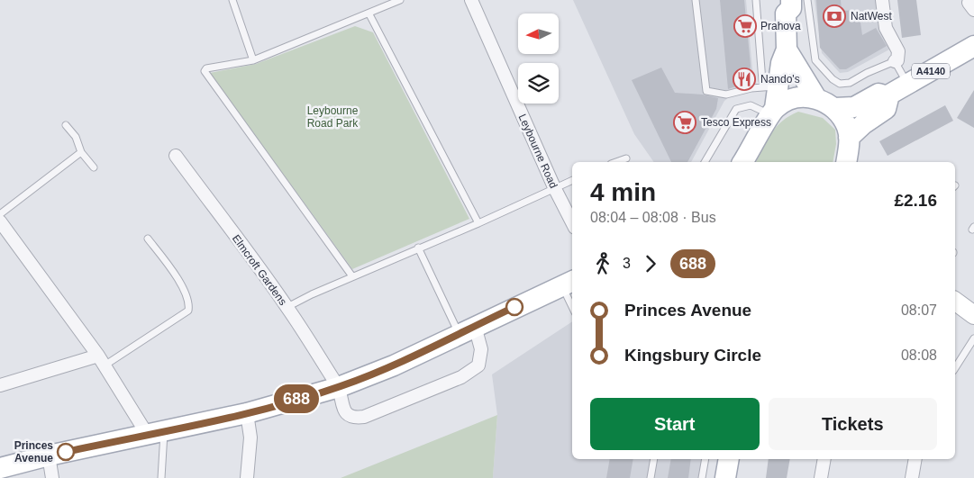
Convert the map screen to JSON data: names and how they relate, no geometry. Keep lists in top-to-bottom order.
{
  "streets": {
    "main road": ["A4140"],
    "street": ["Leybourne Road", "Elmcroft Gardens"]
  },
  "parks": ["Leybourne Road Park"],
  "places": {
    "bank": ["NatWest"],
    "supermarket": ["Prahova", "Tesco Express"],
    "restaurant": ["Nando's"],
    "other": ["Princes Avenue"]
  },
  "lines": ["bus line 688"],
  "north": "left",
  "page": {
    "on_map": "688",
    "heading": ["4 min", "08:04 – 08:08 · Bus", "£2.16"],
    "legs": ["3", "688"],
    "list": [
      {
        "name": "Princes Avenue",
        "value": "08:07"
      },
      {
        "name": "Kingsbury Circle",
        "value": "08:08"
      }
    ],
    "buttons": ["Start", "Tickets"]
  }
}
